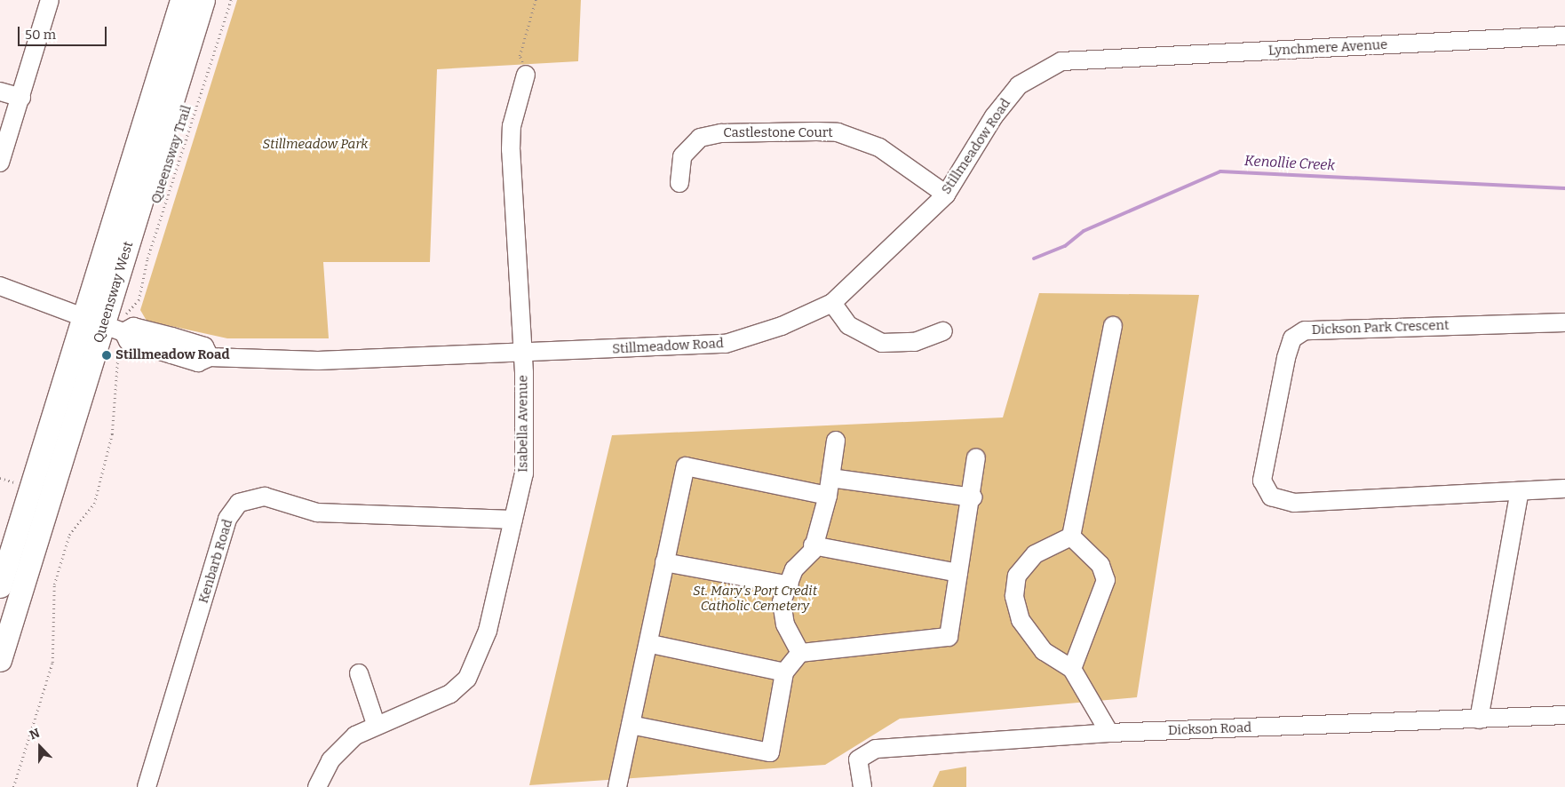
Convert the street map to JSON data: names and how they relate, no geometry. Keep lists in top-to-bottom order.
{
  "streets": {
    "main road": ["Queensway West"],
    "street": [
      "Lynchmere Avenue",
      "Castlestone Court",
      "Stillmeadow Road",
      "Dickson Park Crescent",
      "Isabella Avenue",
      "Kenbarb Road",
      "Dickson Road"
    ],
    "path": ["Queensway Trail"]
  },
  "crossings": [
    ["Lynchmere Avenue", "Stillmeadow Road"],
    ["Castlestone Court", "Stillmeadow Road"],
    ["Stillmeadow Road", "Queensway West"],
    ["Stillmeadow Road", "Isabella Avenue"],
    ["Isabella Avenue", "Kenbarb Road"]
  ],
  "water": ["Kenollie Creek"],
  "parks": ["Stillmeadow Park", "St. Mary's Port Credit Catholic Cemetery"],
  "places": ["Stillmeadow Road"],
  "scale_bar": "50 m",
  "north": "top"
}
